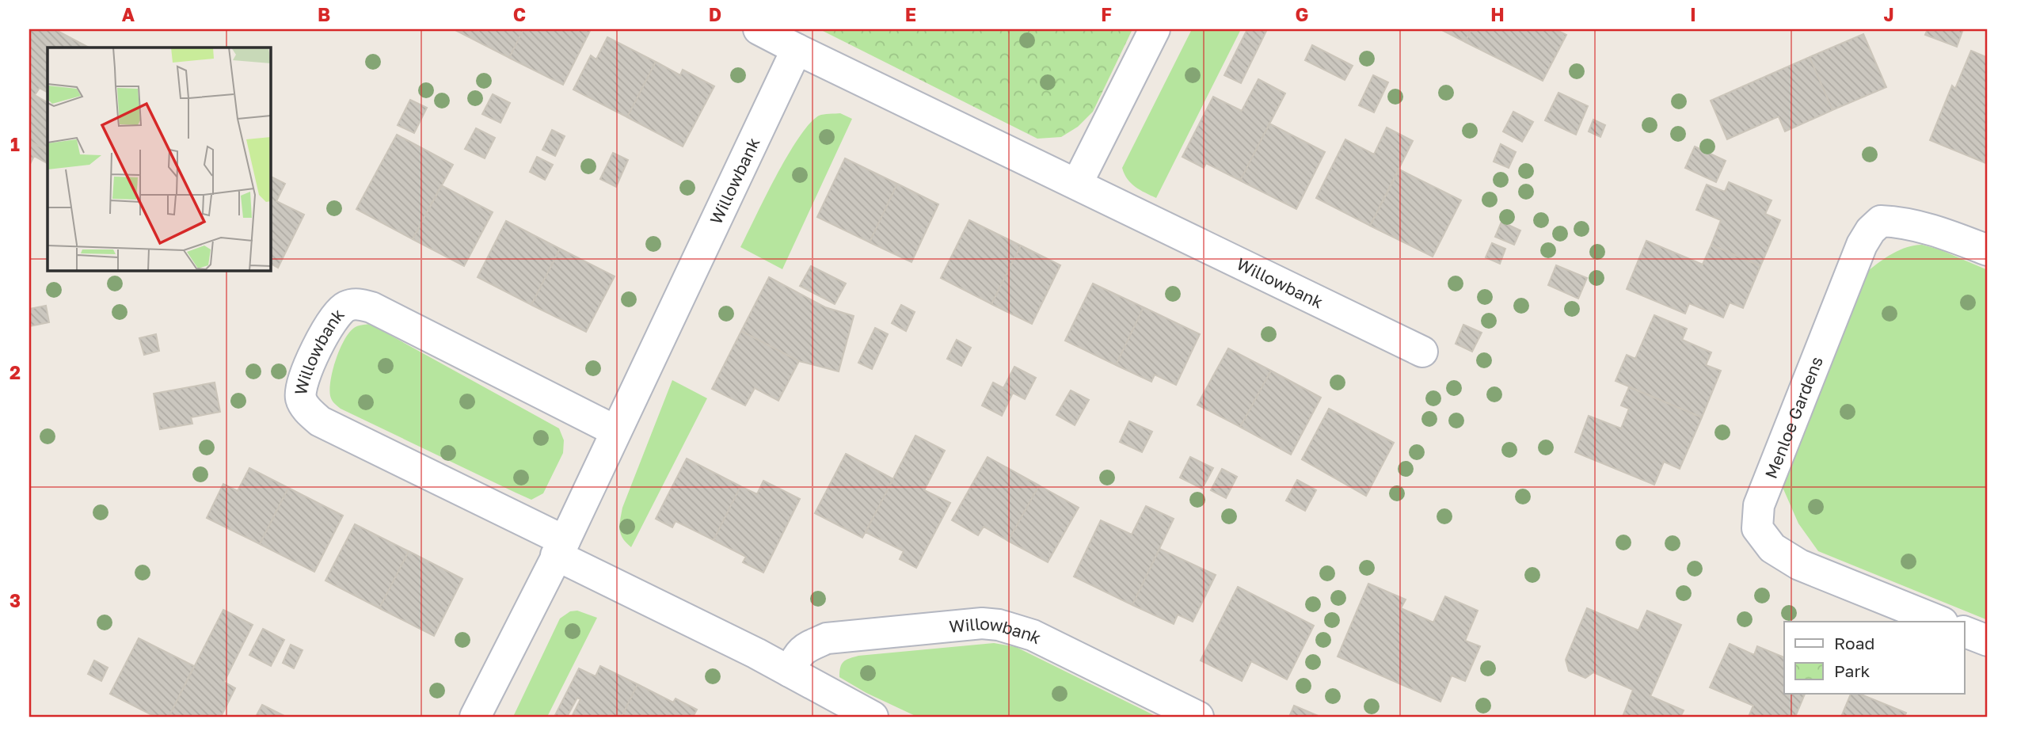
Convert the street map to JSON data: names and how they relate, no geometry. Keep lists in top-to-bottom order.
{
  "streets": {
    "street": ["Willowbank", "Menloe Gardens"]
  },
  "legend": ["Road", "Park"],
  "grid": {
    "columns": [
      "A",
      "B",
      "C",
      "D",
      "E",
      "F",
      "G",
      "H",
      "I",
      "J"
    ],
    "rows": ["1", "2", "3"]
  }
}
